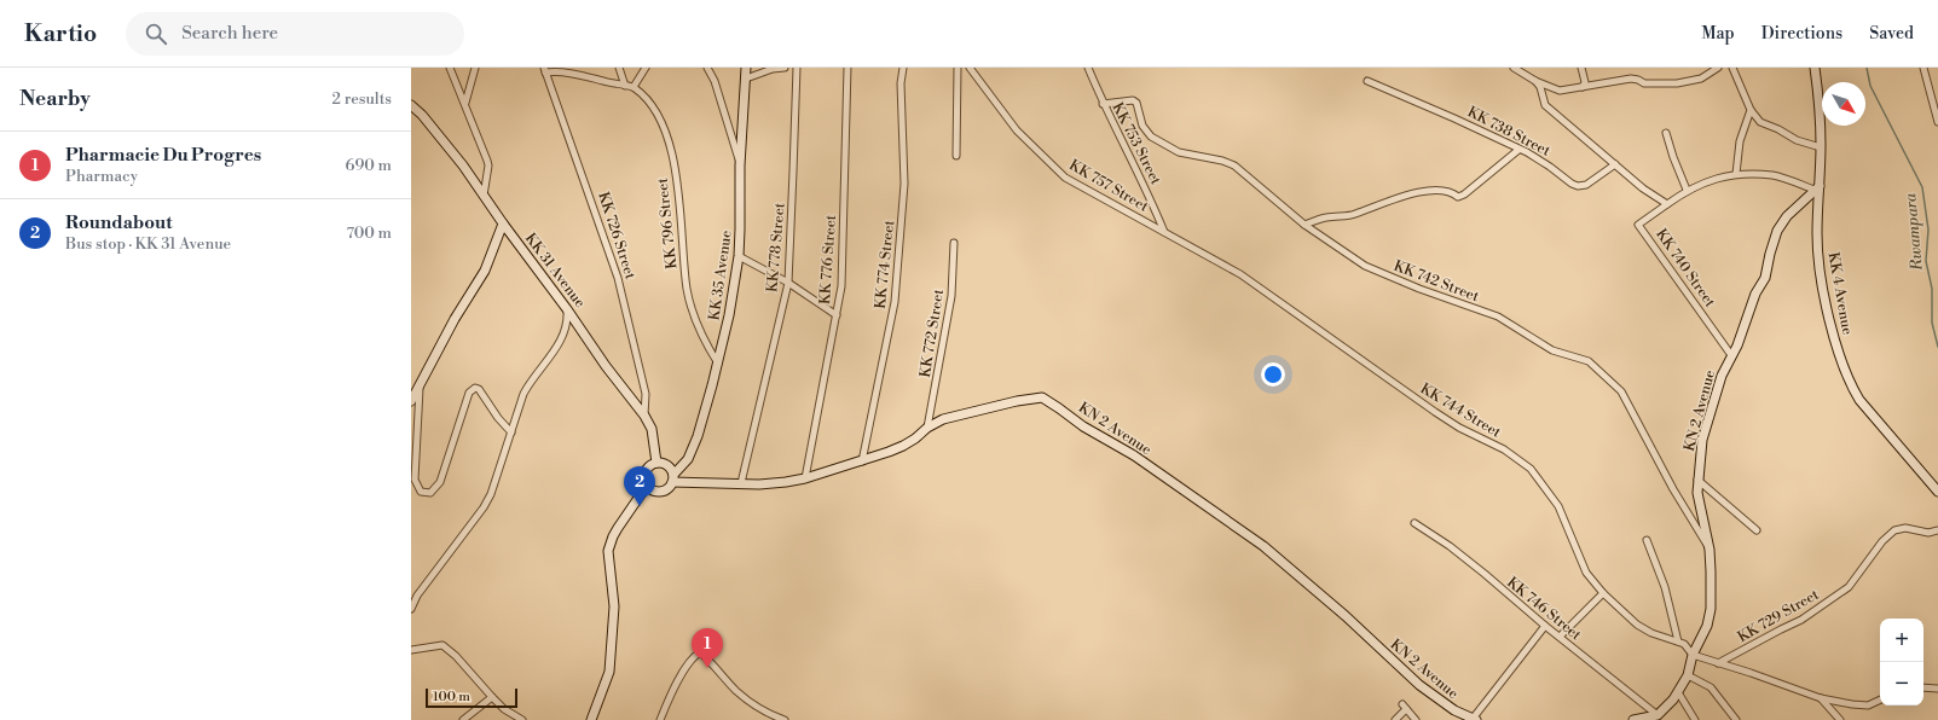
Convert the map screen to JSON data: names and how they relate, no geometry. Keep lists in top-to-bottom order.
{
  "streets": {
    "main road": [
      "KK 31 Avenue",
      "KK 35 Avenue",
      "KK 4 Avenue",
      "KN 2 Avenue"
    ],
    "street": [
      "KK 738 Street",
      "KK 753 Street",
      "KK 757 Street",
      "KK 796 Street",
      "KK 726 Street",
      "KK 778 Street",
      "KK 776 Street",
      "KK 774 Street",
      "KK 740 Street",
      "KK 742 Street",
      "KK 772 Street",
      "KK 744 Street",
      "KK 746 Street",
      "KK 729 Street"
    ]
  },
  "crossings": [
    ["KK 753 Street", "KK 757 Street"],
    ["KK 753 Street", "KK 742 Street"],
    ["KK 753 Street", "KK 744 Street"],
    ["KK 757 Street", "KK 744 Street"],
    ["KK 796 Street", "KK 35 Avenue"],
    ["KK 726 Street", "KK 31 Avenue"],
    ["KK 778 Street", "KN 2 Avenue"],
    ["KK 776 Street", "KN 2 Avenue"],
    ["KK 774 Street", "KN 2 Avenue"],
    ["KK 740 Street", "KN 2 Avenue"],
    ["KK 31 Avenue", "KK 35 Avenue"],
    ["KK 31 Avenue", "KN 2 Avenue"],
    ["KK 35 Avenue", "KN 2 Avenue"],
    ["KK 742 Street", "KN 2 Avenue"],
    ["KK 4 Avenue", "KN 2 Avenue"],
    ["KK 772 Street", "KN 2 Avenue"],
    ["KK 744 Street", "KN 2 Avenue"],
    ["KN 2 Avenue", "KK 746 Street"]
  ],
  "water": ["Rwampara"],
  "scale_bar": "100 m",
  "north": "bottom right",
  "page": {
    "header": "Kartio",
    "search": "Search here",
    "nav": ["Map", "Directions", "Saved"],
    "heading": ["Nearby", "2 results"],
    "list": [
      {
        "mark": "1",
        "name": "Pharmacie Du Progres",
        "note": "Pharmacy",
        "value": "690 m"
      },
      {
        "mark": "2",
        "name": "Roundabout",
        "note": "Bus stop · KK 31 Avenue",
        "value": "700 m"
      }
    ],
    "pins": ["2", "1"],
    "map_buttons": ["+", "−"],
    "scale": "100 m"
  }
}
